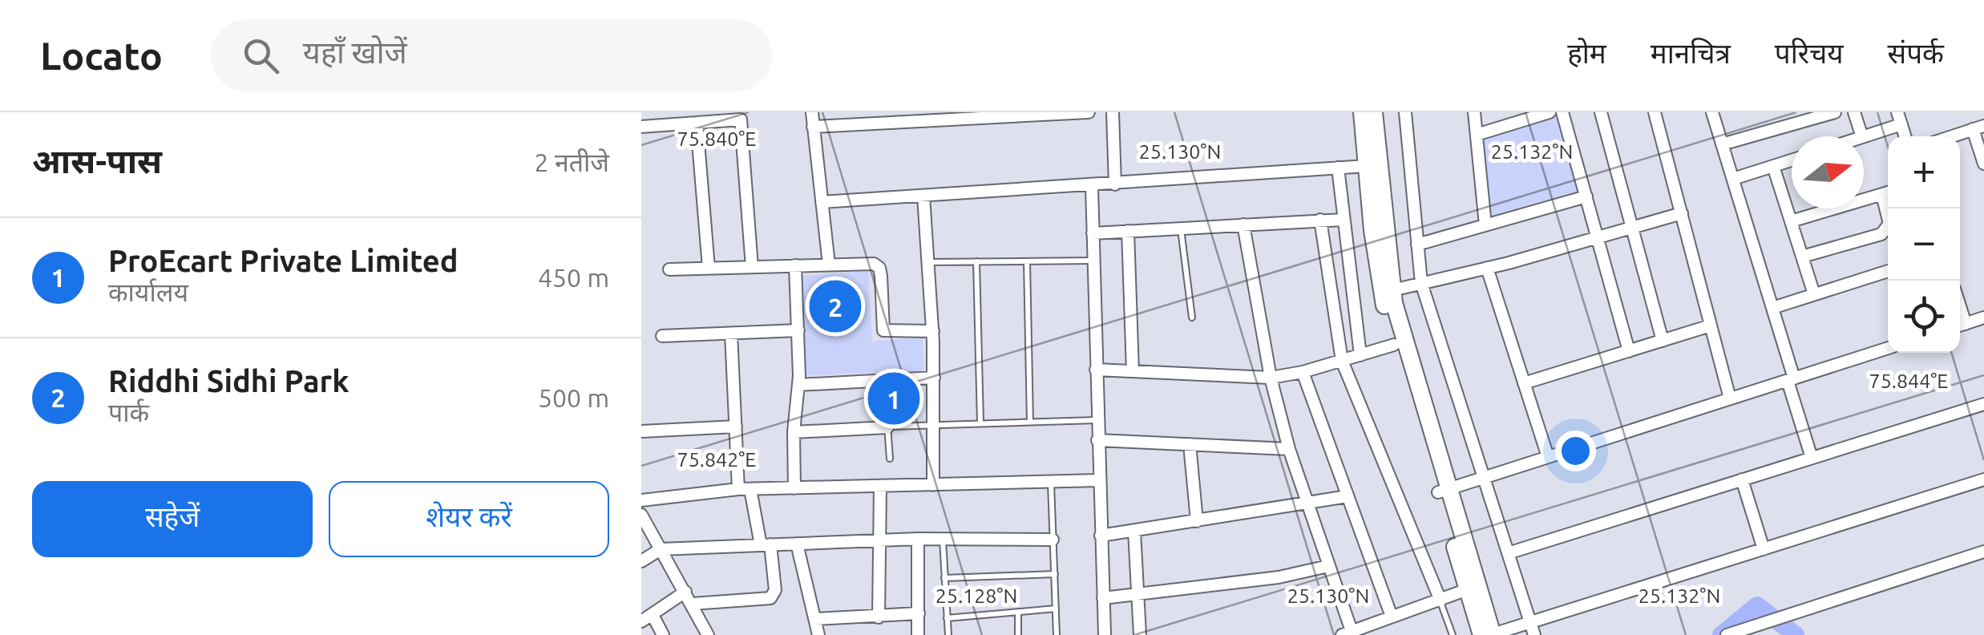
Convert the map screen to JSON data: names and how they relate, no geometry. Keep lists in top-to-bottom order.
{
  "north": "right",
  "page": {
    "header": "Locato",
    "search": "यहाँ खोजें",
    "nav": [
      "होम",
      "मानचित्र",
      "परिचय",
      "संपर्क"
    ],
    "heading": ["आस-पास", "2 नतीजे"],
    "map_buttons": ["+", "−"],
    "list": [
      {
        "mark": "1",
        "name": "ProEcart Private Limited",
        "note": "कार्यालय",
        "value": "450 m"
      },
      {
        "mark": "2",
        "name": "Riddhi Sidhi Park",
        "note": "पार्क",
        "value": "500 m"
      }
    ],
    "pins": ["2", "1"],
    "buttons": ["सहेजें", "शेयर करें"]
  },
  "coordinates": [
    "75.840°E",
    "25.130°N",
    "25.132°N",
    "75.844°E",
    "75.842°E",
    "25.128°N"
  ]
}
